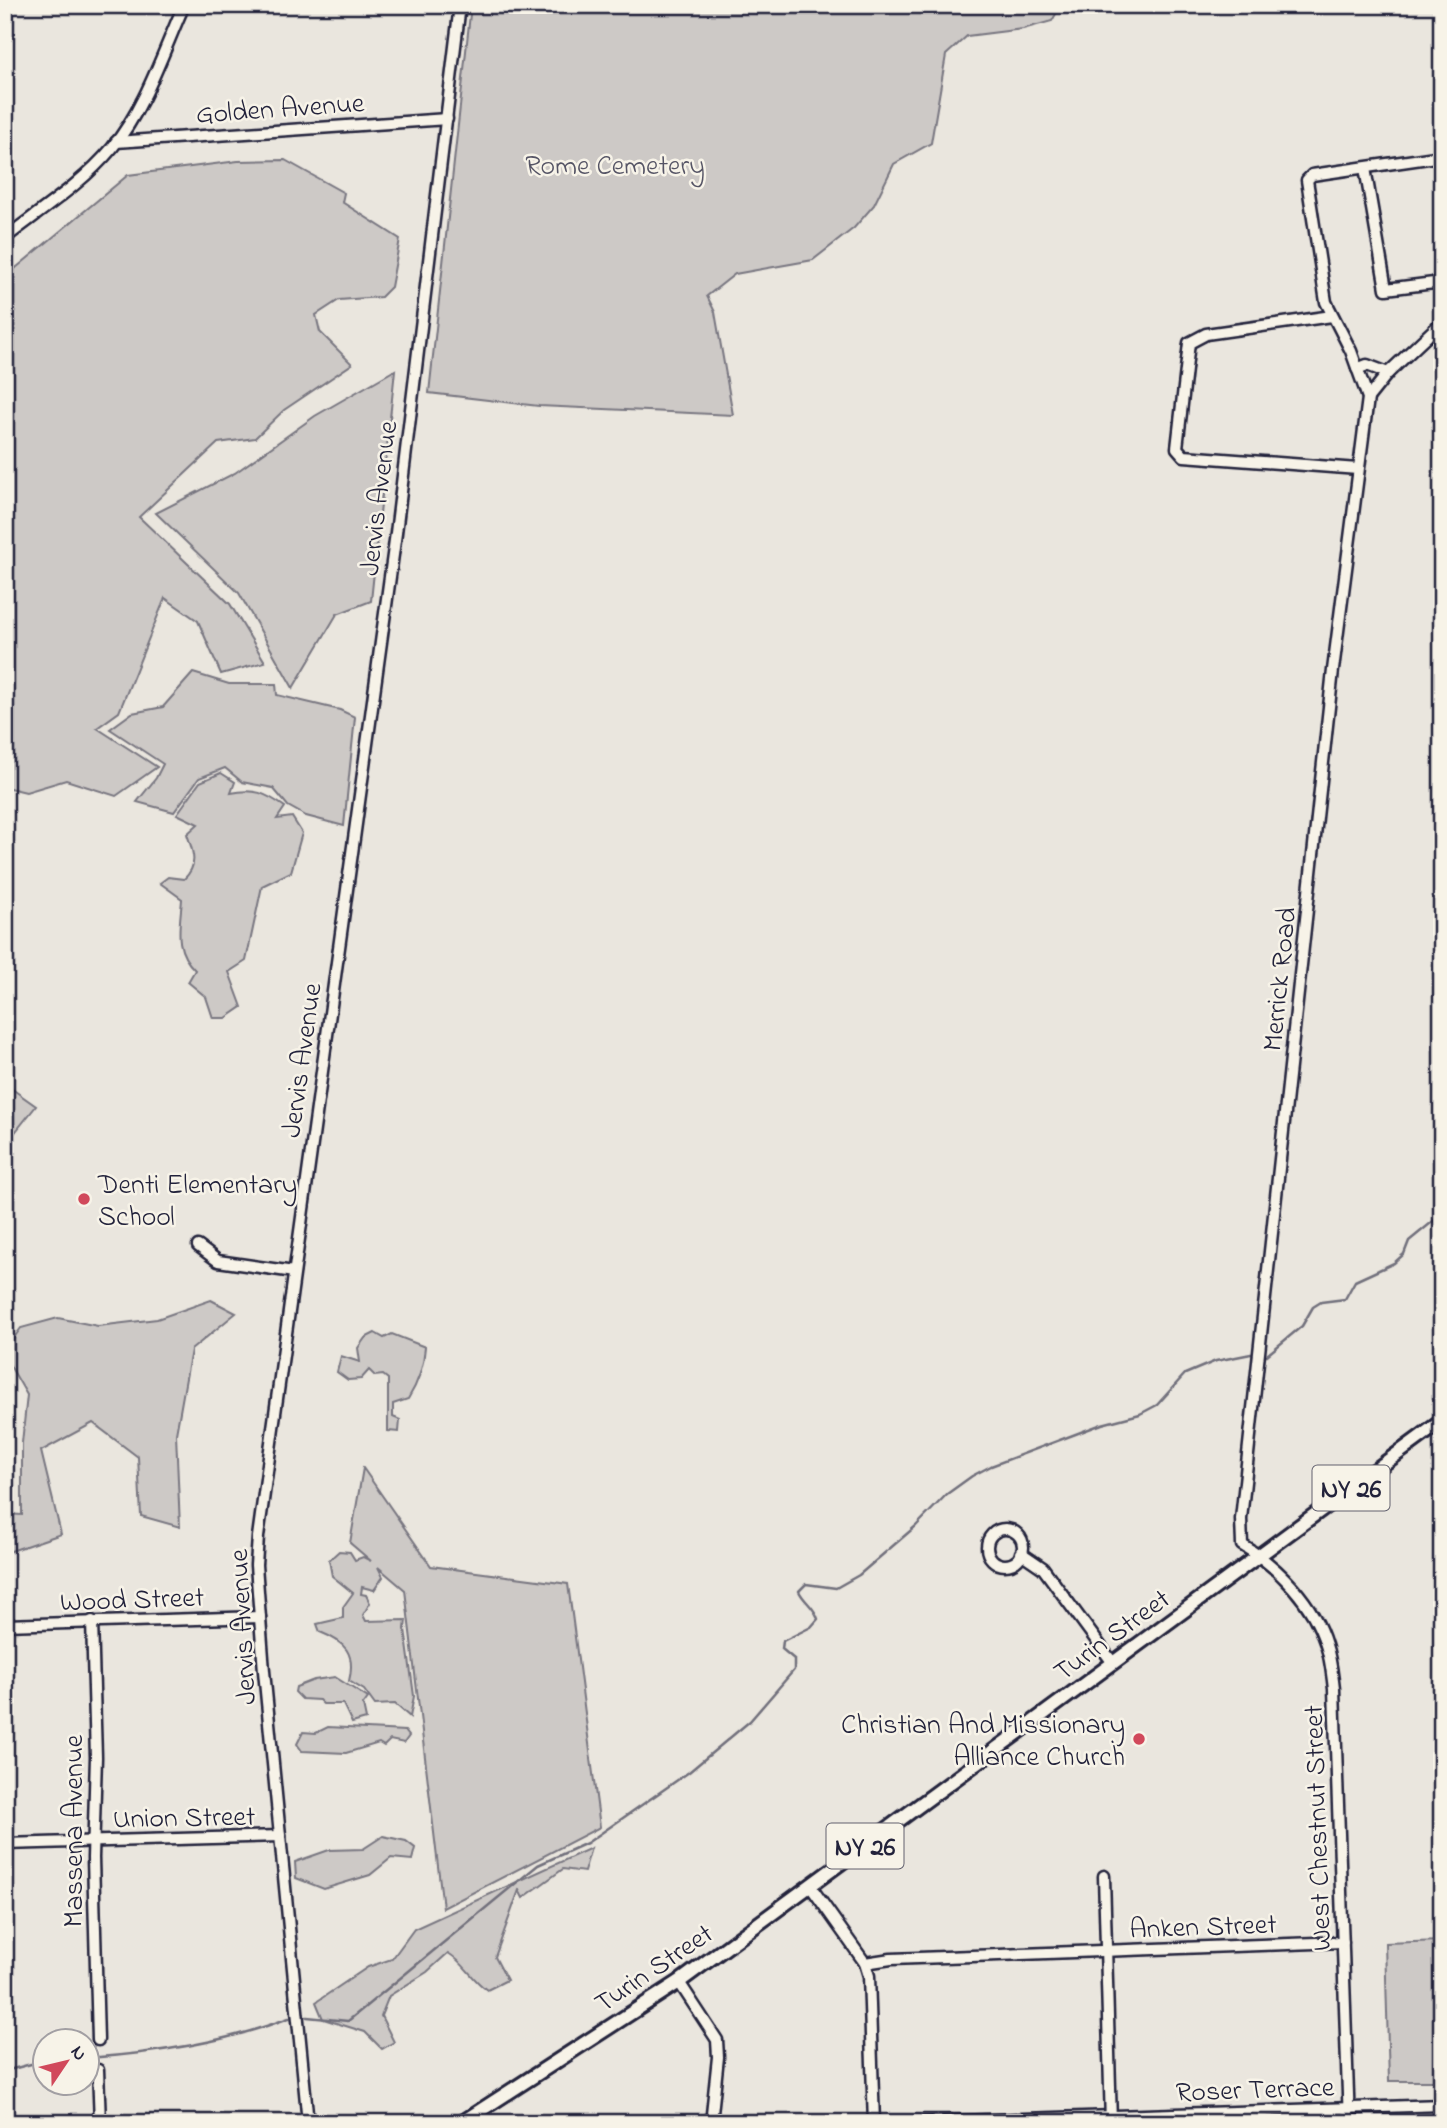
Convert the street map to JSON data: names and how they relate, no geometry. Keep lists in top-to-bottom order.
{
  "streets": {
    "main road": ["NY 26", "Turin Street"],
    "street": [
      "Golden Avenue",
      "Jervis Avenue",
      "Merrick Road",
      "Wood Street",
      "Union Street",
      "West Chestnut Street",
      "Massena Avenue",
      "Anken Street",
      "Roser Terrace"
    ]
  },
  "crossings": [
    ["Golden Avenue", "Jervis Avenue"],
    ["Jervis Avenue", "Wood Street"],
    ["Jervis Avenue", "Union Street"],
    ["Merrick Road", "Turin Street"],
    ["Merrick Road", "West Chestnut Street"],
    ["Wood Street", "Massena Avenue"],
    ["Turin Street", "West Chestnut Street"],
    ["Union Street", "Massena Avenue"],
    ["West Chestnut Street", "Anken Street"],
    ["West Chestnut Street", "Roser Terrace"]
  ],
  "parks": ["Rome Cemetery"],
  "places": ["Denti Elementary School", "Christian And Missionary Alliance Church"],
  "north": "top right"
}
